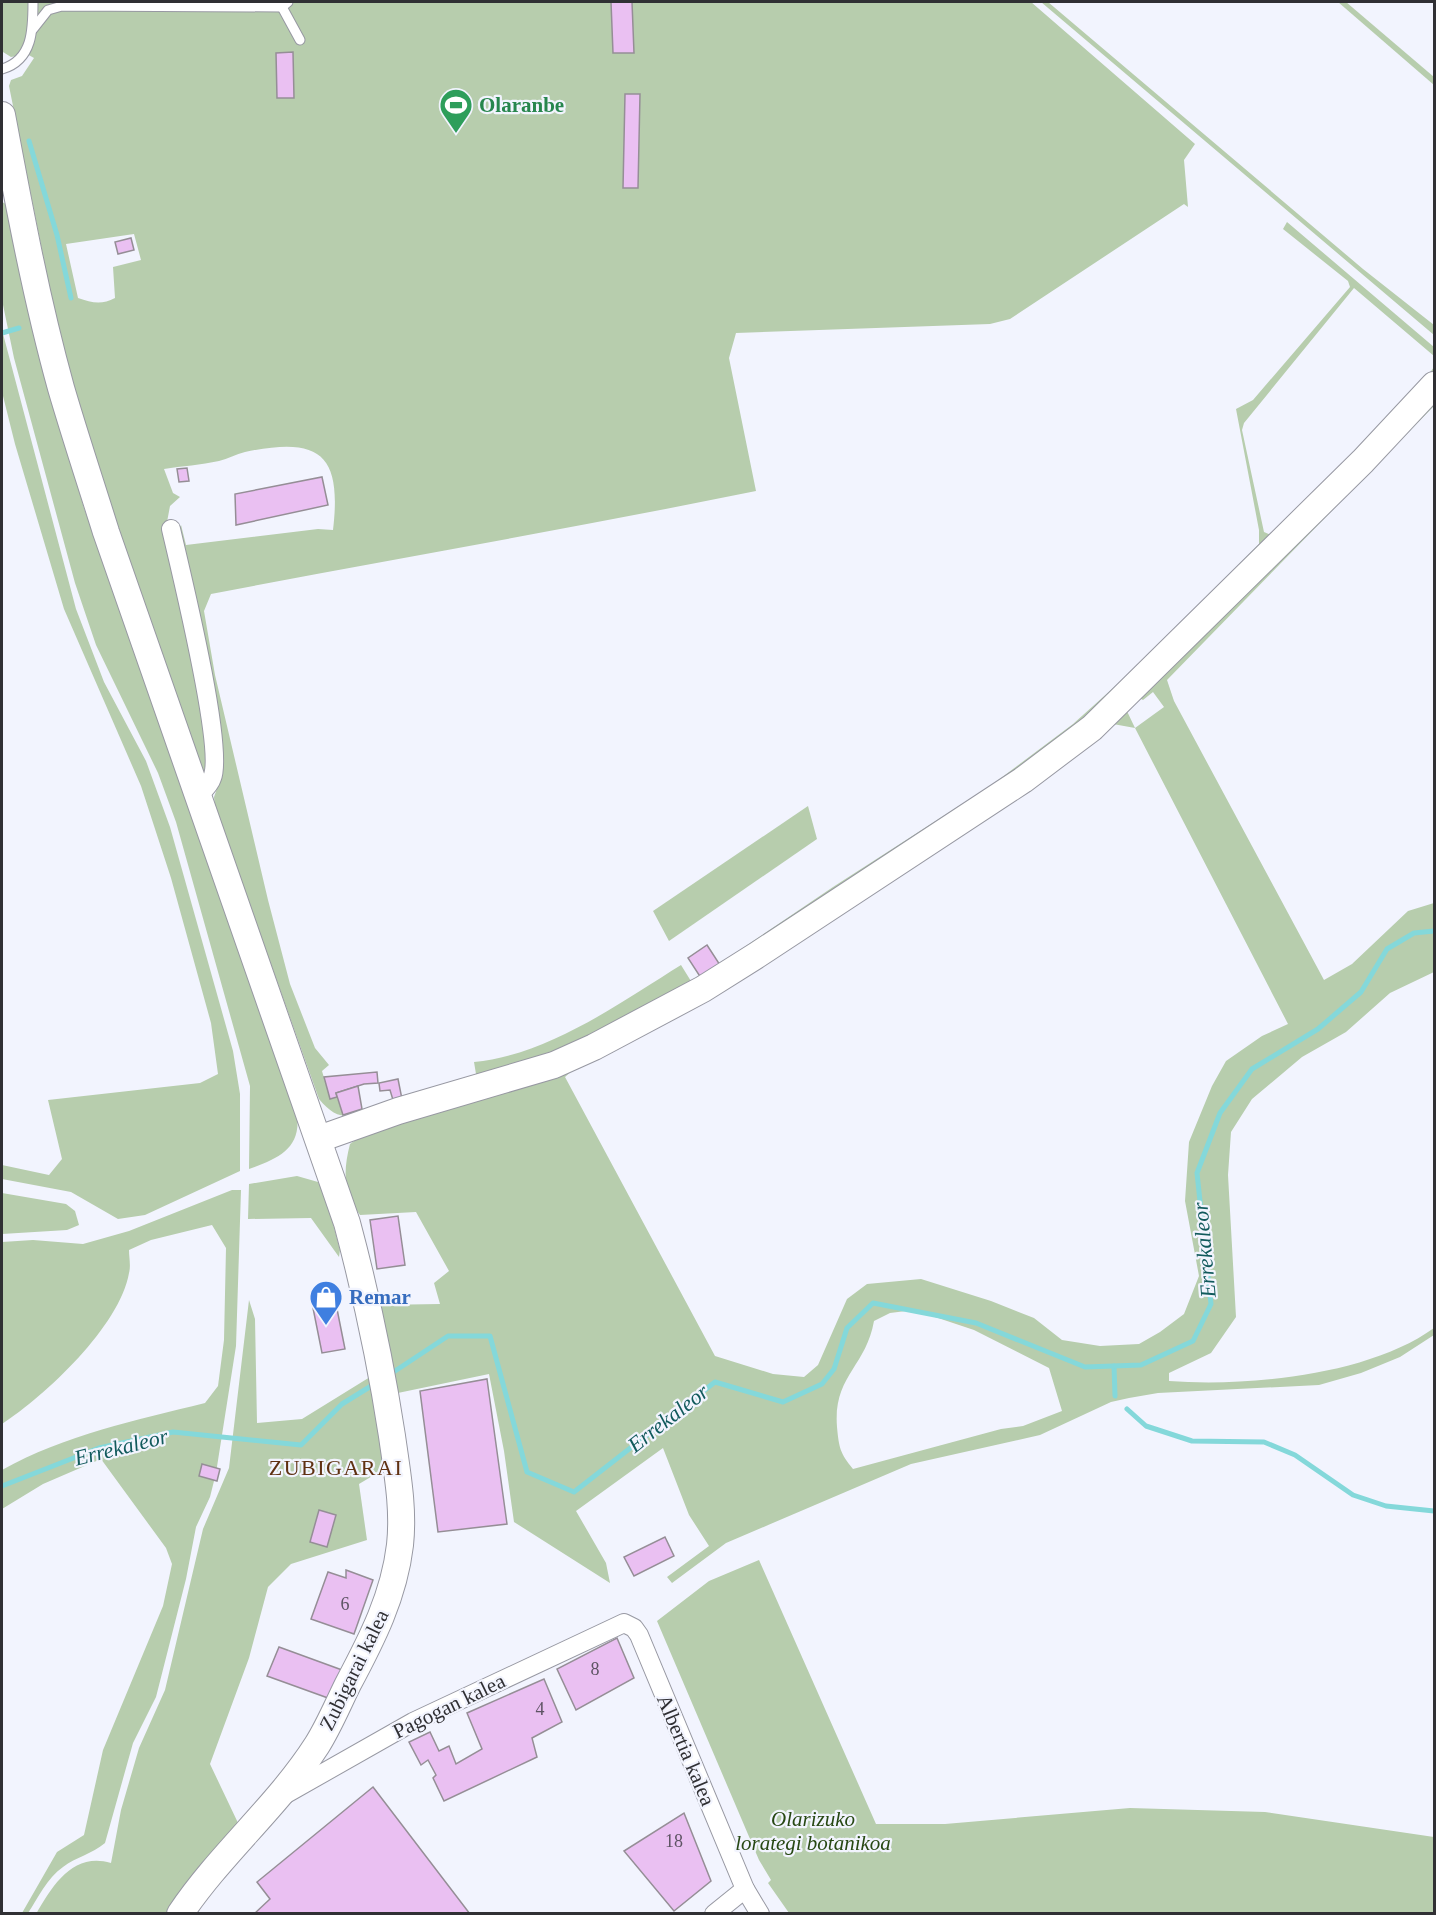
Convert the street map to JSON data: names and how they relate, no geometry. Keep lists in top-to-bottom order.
{
  "streets": {
    "main road": ["Zubigarai kalea"],
    "street": ["Pagogan kalea", "Albertia kalea"]
  },
  "crossings": [
    ["Zubigarai kalea", "Pagogan kalea"],
    ["Pagogan kalea", "Albertia kalea"]
  ],
  "districts": ["ZUBIGARAI"],
  "water": ["Errekaleor"],
  "parks": ["Olarizuko lorategi botanikoa"],
  "places": {
    "sports": ["Olaranbe"],
    "shop": ["Remar"]
  },
  "house_numbers": [
    "6",
    "8",
    "4",
    "18"
  ]
}
